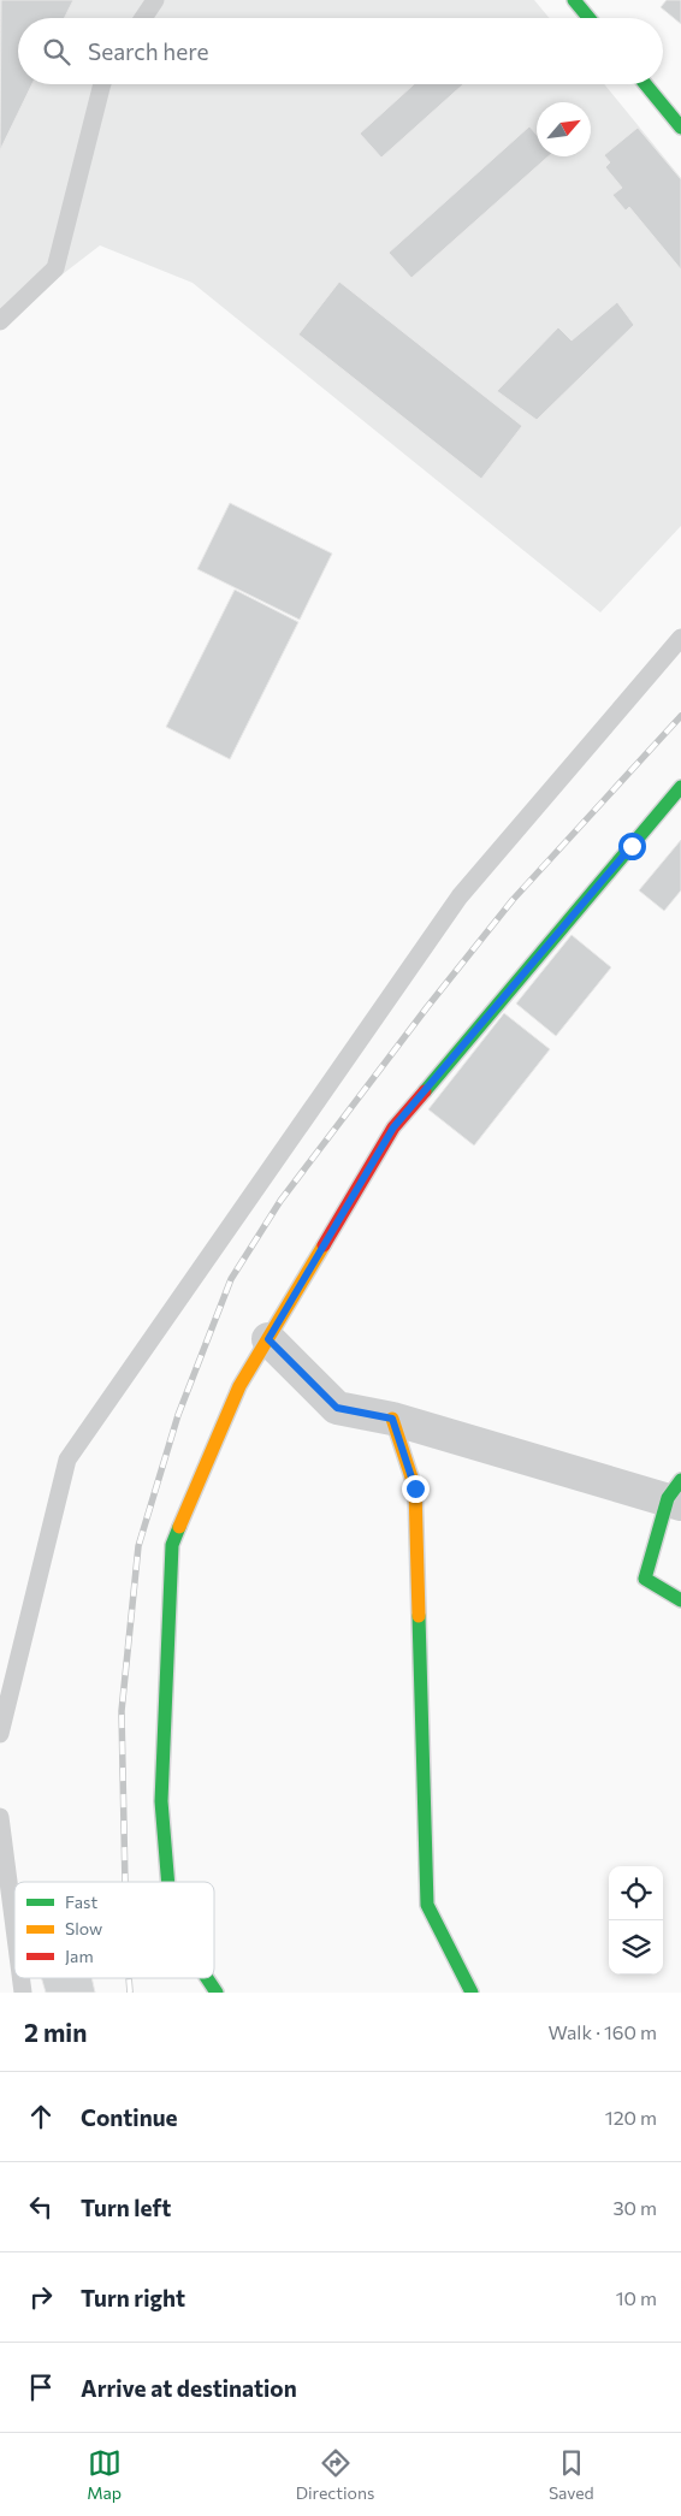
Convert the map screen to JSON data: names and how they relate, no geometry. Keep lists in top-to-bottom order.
{
  "legend": ["Fast", "Slow", "Jam"],
  "north": "top right",
  "page": {
    "search": "Search here",
    "heading": ["2 min", "Walk · 160 m"],
    "list": [
      ["Continue", "120 m"],
      ["Turn left", "30 m"],
      ["Turn right", "10 m"],
      "Arrive at destination"
    ],
    "nav": ["Map", "Directions", "Saved"]
  }
}
